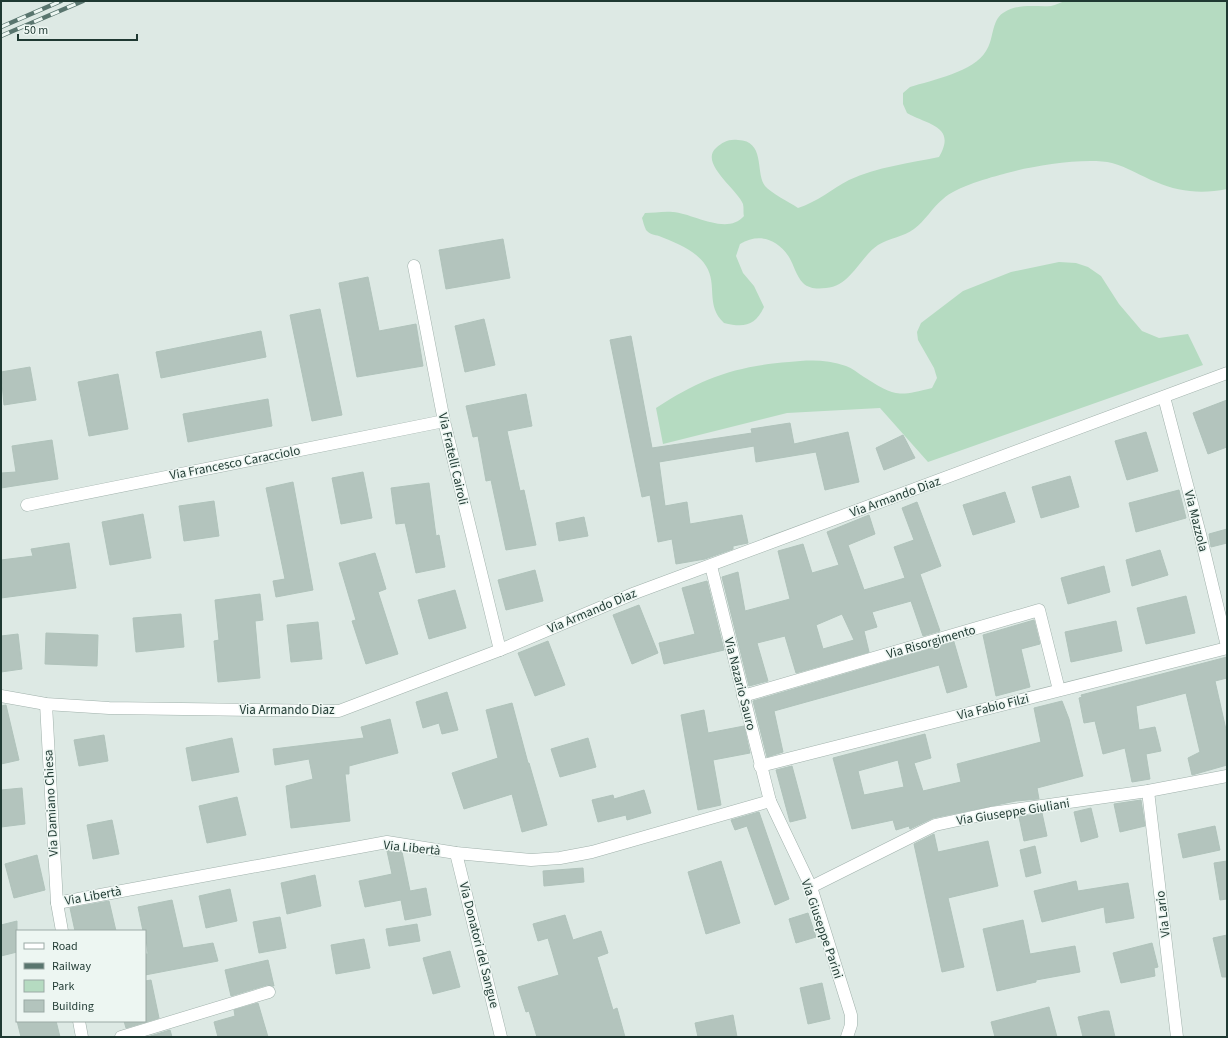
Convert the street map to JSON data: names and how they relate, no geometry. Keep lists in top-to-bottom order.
{
  "streets": {
    "street": [
      "Via Fratelli Cairoli",
      "Via Francesco Caracciolo",
      "Via Armando Diaz",
      "Via Mazzola",
      "Via Risorgimento",
      "Via Nazario Sauro",
      "Via Fabio Filzi",
      "Via Damiano Chiesa",
      "Via Giuseppe Giuliani",
      "Via Libertà",
      "Via Lario",
      "Via Giuseppe Parini",
      "Via Donatori del Sangue"
    ]
  },
  "crossings": [
    ["Via Fratelli Cairoli", "Via Francesco Caracciolo"],
    ["Via Fratelli Cairoli", "Via Armando Diaz"],
    ["Via Armando Diaz", "Via Mazzola"],
    ["Via Armando Diaz", "Via Nazario Sauro"],
    ["Via Armando Diaz", "Via Damiano Chiesa"],
    ["Via Mazzola", "Via Fabio Filzi"],
    ["Via Risorgimento", "Via Nazario Sauro"],
    ["Via Risorgimento", "Via Fabio Filzi"],
    ["Via Nazario Sauro", "Via Fabio Filzi"],
    ["Via Nazario Sauro", "Via Libertà"],
    ["Via Nazario Sauro", "Via Giuseppe Parini"],
    ["Via Damiano Chiesa", "Via Libertà"],
    ["Via Giuseppe Giuliani", "Via Lario"],
    ["Via Giuseppe Giuliani", "Via Giuseppe Parini"],
    ["Via Libertà", "Via Giuseppe Parini"],
    ["Via Libertà", "Via Donatori del Sangue"]
  ],
  "legend": [
    "Road",
    "Railway",
    "Park",
    "Building"
  ],
  "scale_bar": "50 m"
}
